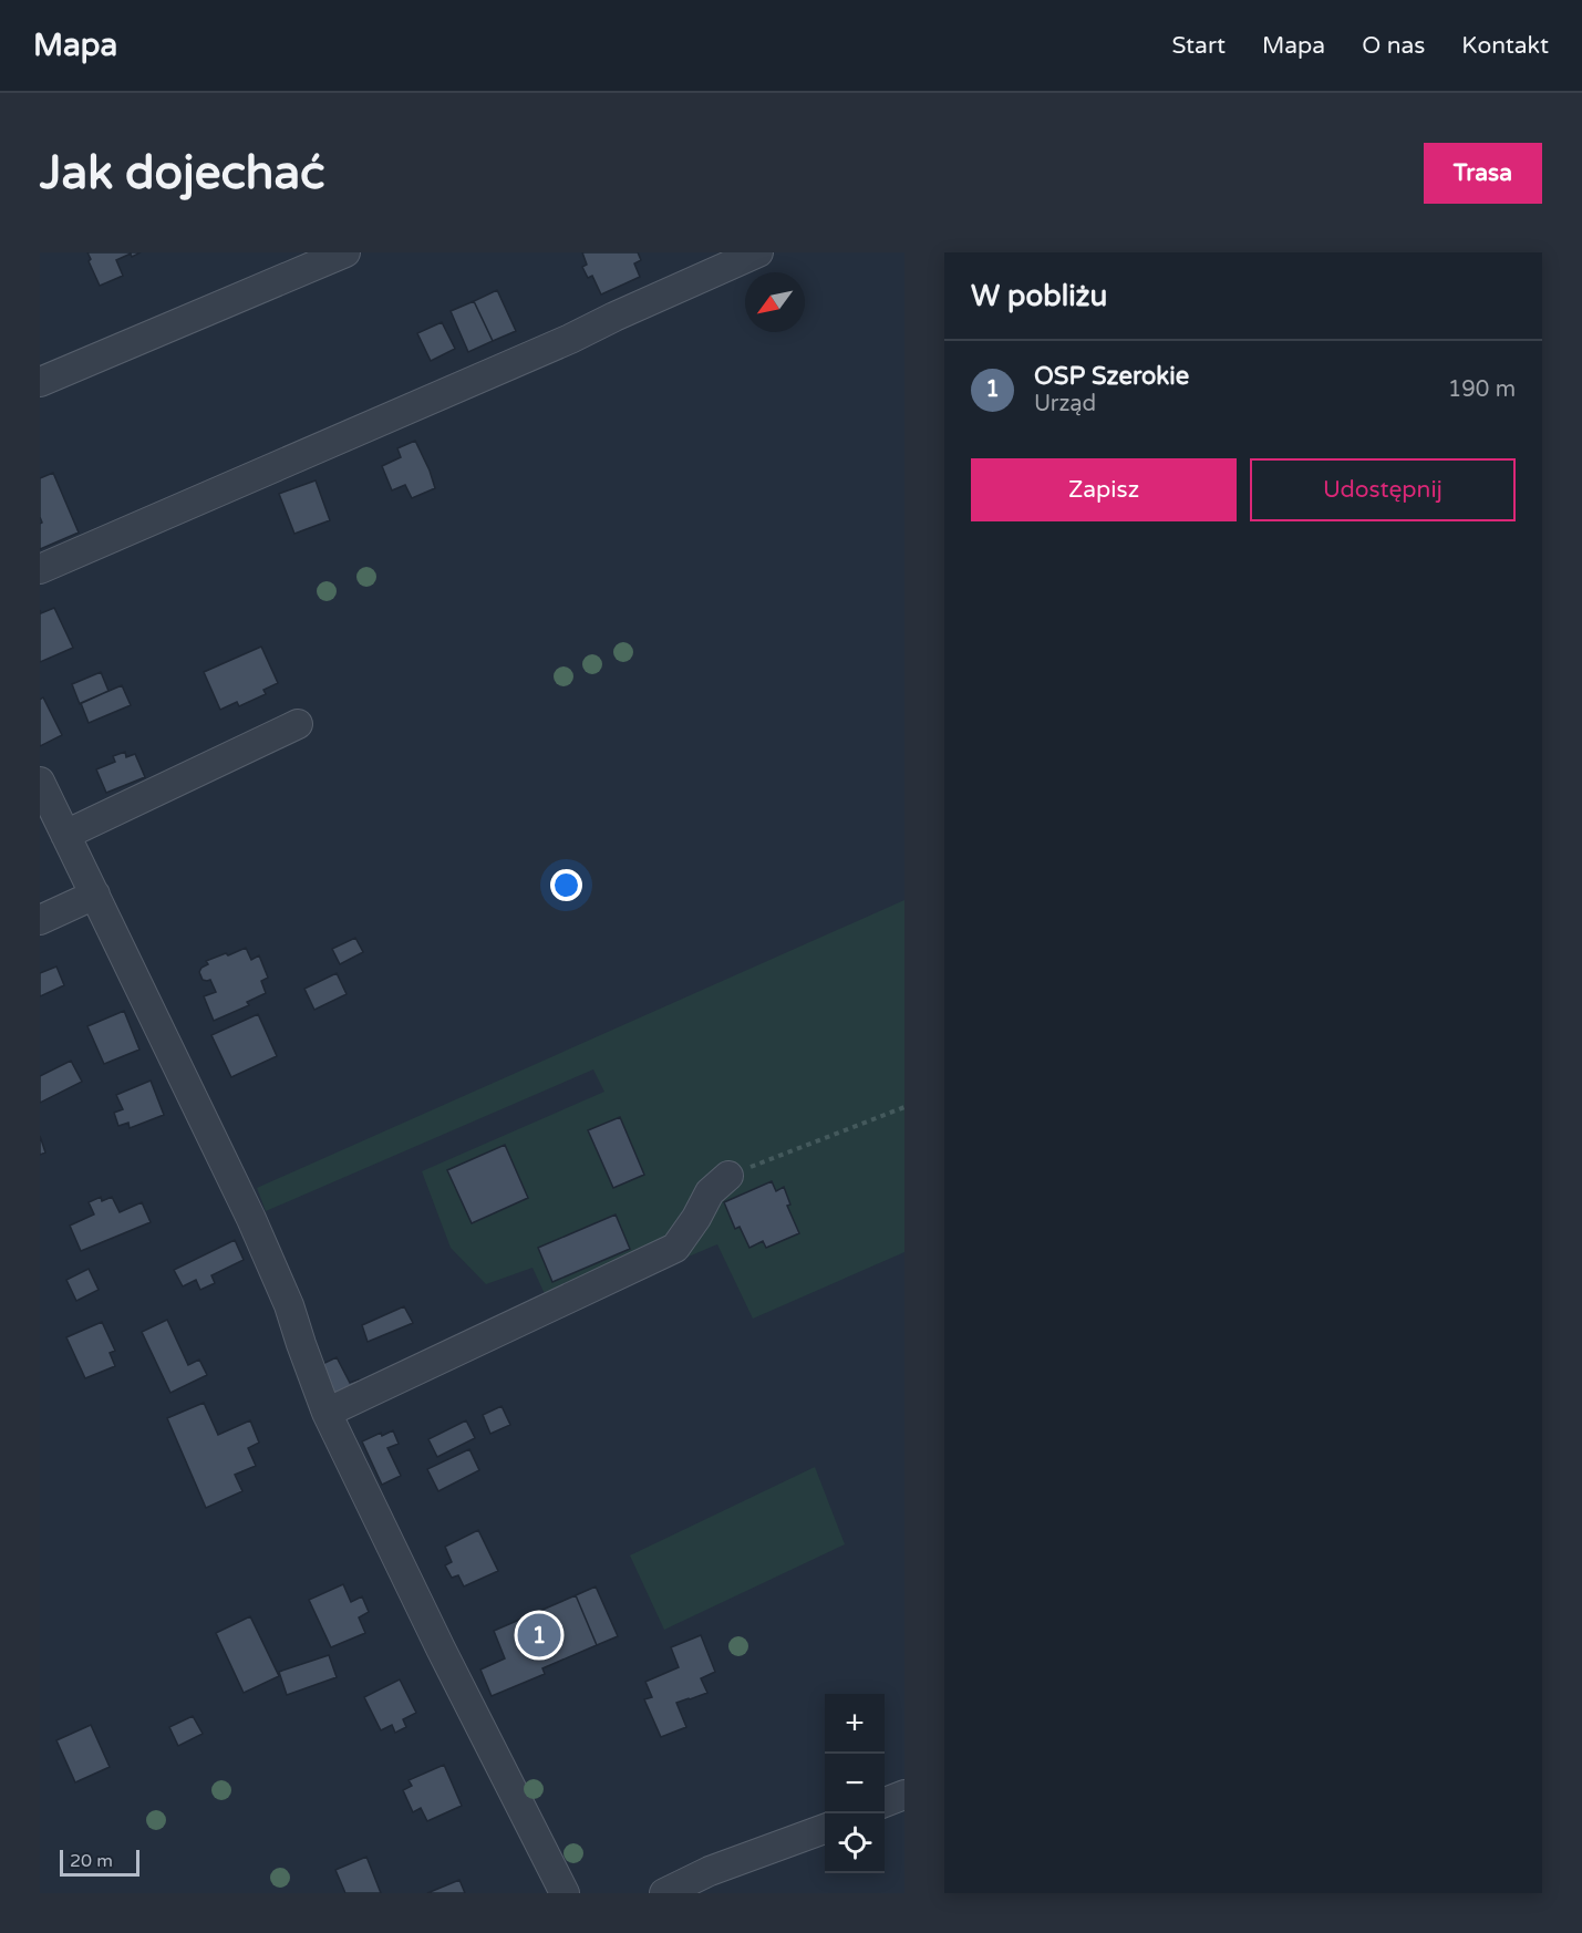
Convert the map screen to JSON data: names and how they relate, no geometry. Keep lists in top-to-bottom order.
{
  "scale_bar": "20 m",
  "north": "bottom left",
  "page": {
    "header": "Mapa",
    "nav": [
      "Start",
      "Mapa",
      "O nas",
      "Kontakt"
    ],
    "buttons": [
      "Trasa",
      ["Zapisz", "Udostępnij"]
    ],
    "title": "Jak dojechać",
    "heading": "W pobliżu",
    "list": [
      {
        "mark": "1",
        "name": "OSP Szerokie",
        "note": "Urząd",
        "value": "190 m"
      }
    ],
    "pins": "1",
    "map_buttons": ["+", "−"],
    "scale": "20 m"
  }
}
